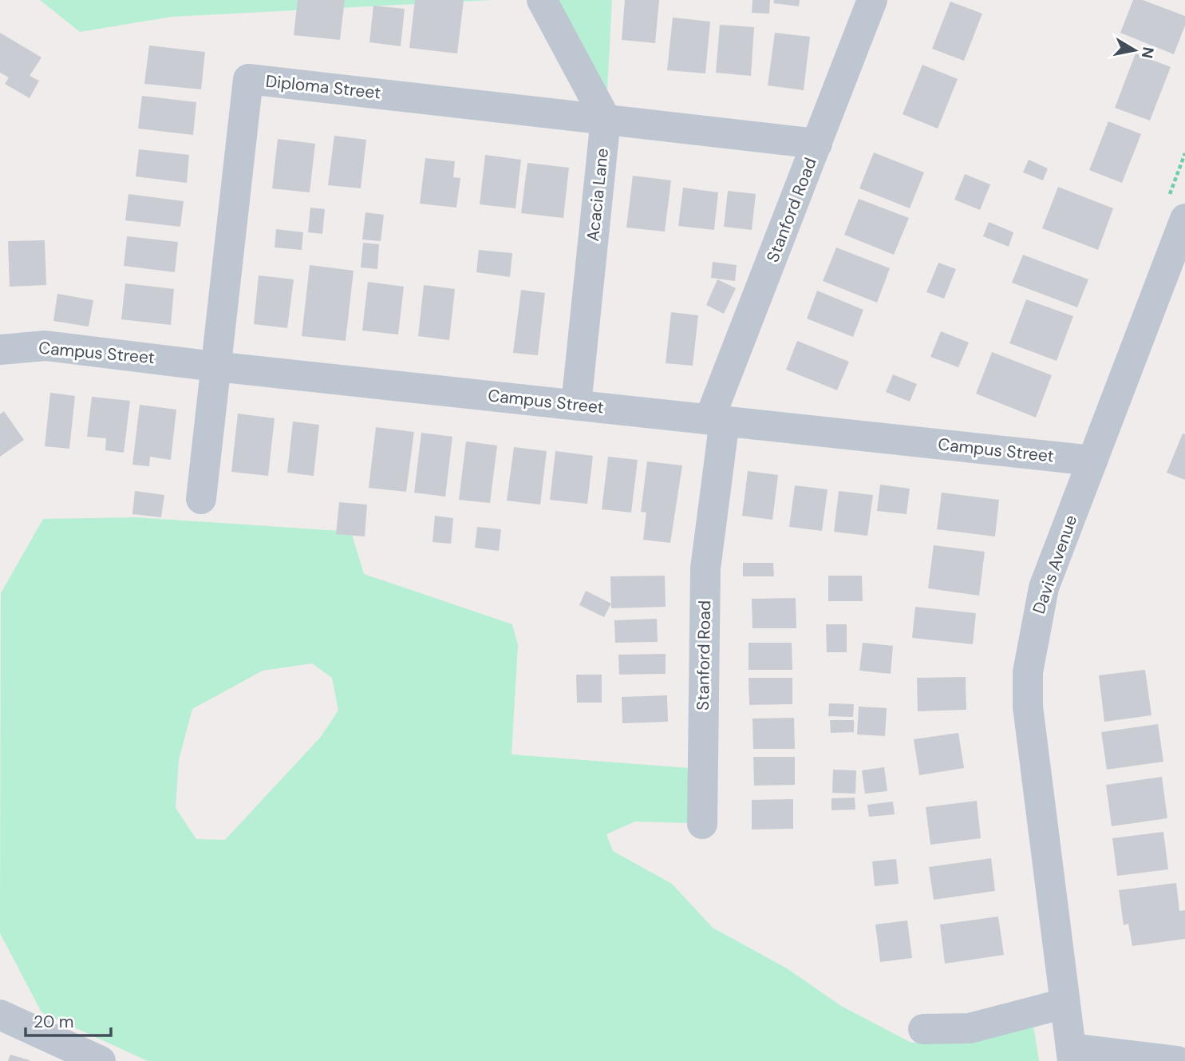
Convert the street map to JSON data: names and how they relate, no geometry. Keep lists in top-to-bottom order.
{
  "streets": {
    "street": [
      "Diploma Street",
      "Acacia Lane",
      "Stanford Road",
      "Campus Street",
      "Davis Avenue"
    ]
  },
  "crossings": [
    ["Diploma Street", "Acacia Lane"],
    ["Diploma Street", "Stanford Road"],
    ["Diploma Street", "Campus Street"],
    ["Acacia Lane", "Campus Street"],
    ["Stanford Road", "Campus Street"],
    ["Campus Street", "Davis Avenue"]
  ],
  "scale_bar": "20 m",
  "north": "right"
}
